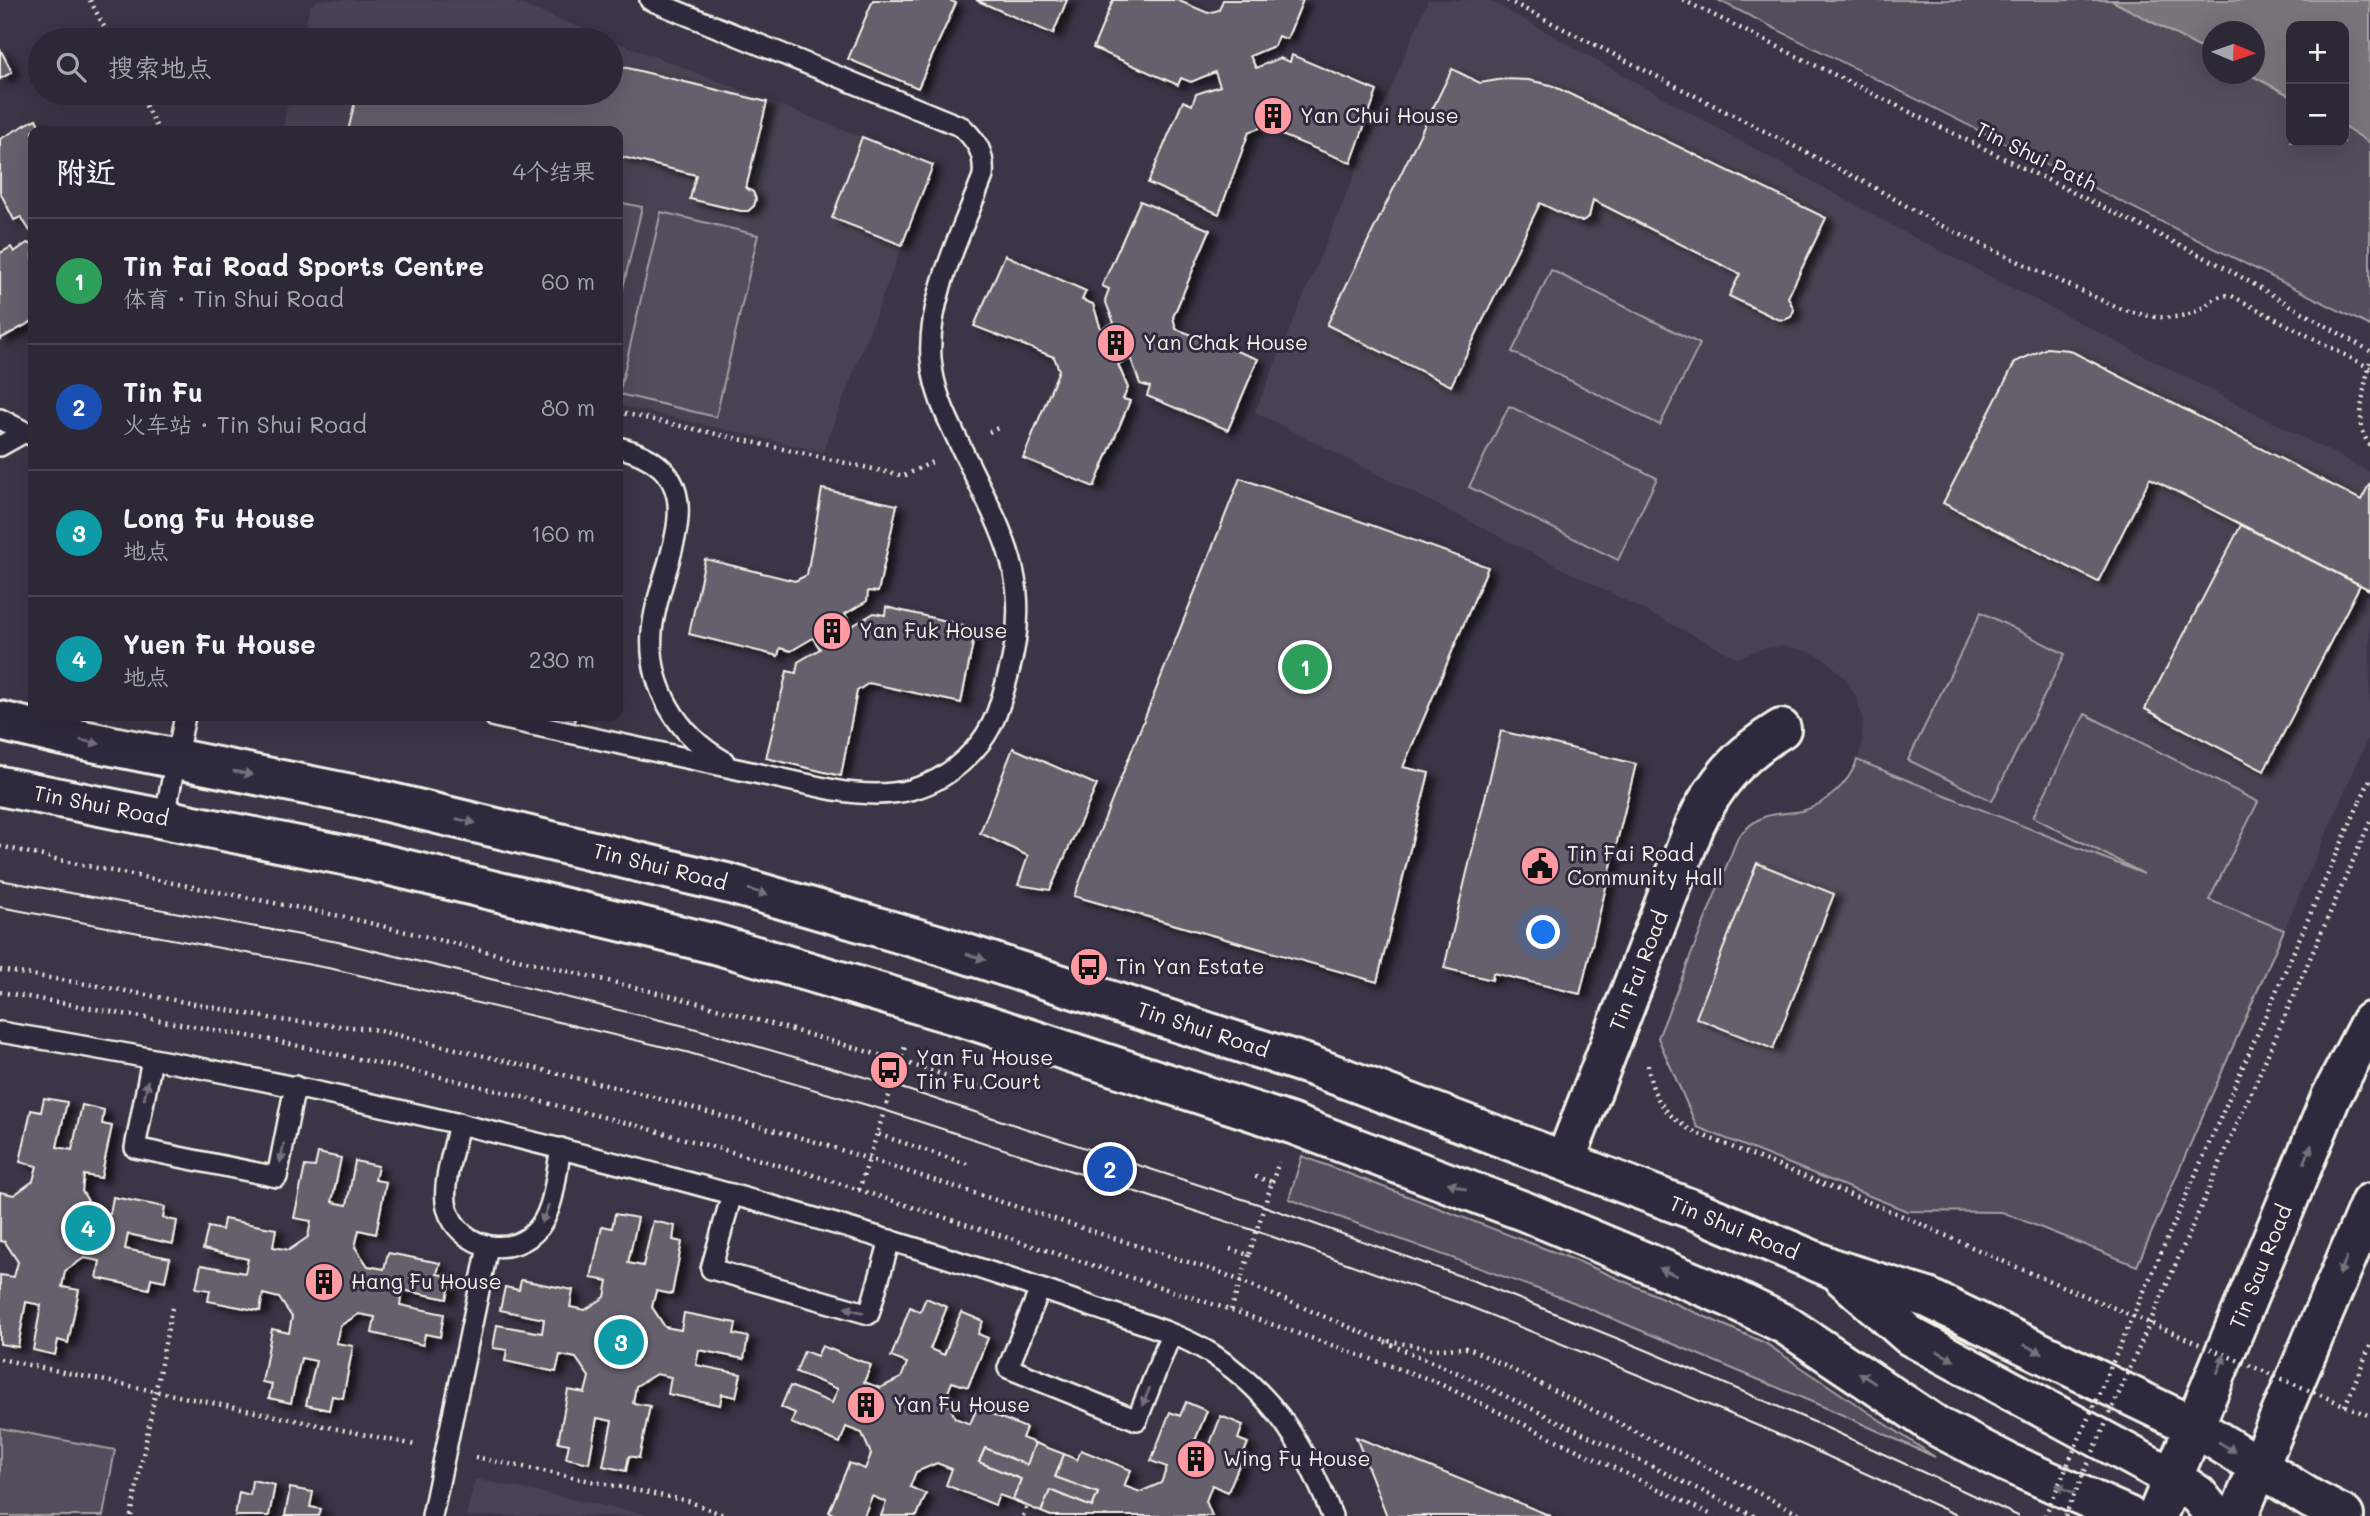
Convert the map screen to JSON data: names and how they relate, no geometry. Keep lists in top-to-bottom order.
{
  "streets": {
    "main road": ["Tin Shui Road", "Tin Fai Road", "Tin Sau Road"],
    "path": ["Tin Shui Path"]
  },
  "crossings": [
    ["Tin Shui Road", "Tin Fai Road"],
    ["Tin Shui Road", "Tin Sau Road"]
  ],
  "places": {
    "building": [
      "Yan Chui House",
      "Yan Chak House",
      "Yan Fuk House",
      "Hang Fu House",
      "Yan Fu House",
      "Wing Fu House"
    ],
    "public building": ["Tin Fai Road Community Hall"],
    "bus stop": ["Tin Yan Estate", "Yan Fu House Tin Fu Court"]
  },
  "north": "right",
  "page": {
    "map_buttons": ["+", "−"],
    "search": "搜索地点",
    "heading": ["附近", "4个结果"],
    "list": [
      {
        "mark": "1",
        "name": "Tin Fai Road Sports Centre",
        "note": "体育 · Tin Shui Road",
        "value": "60 m"
      },
      {
        "mark": "2",
        "name": "Tin Fu",
        "note": "火车站 · Tin Shui Road",
        "value": "80 m"
      },
      {
        "mark": "3",
        "name": "Long Fu House",
        "note": "地点",
        "value": "160 m"
      },
      {
        "mark": "4",
        "name": "Yuen Fu House",
        "note": "地点",
        "value": "230 m"
      }
    ],
    "pins": [
      "1",
      "2",
      "4",
      "3"
    ]
  }
}
